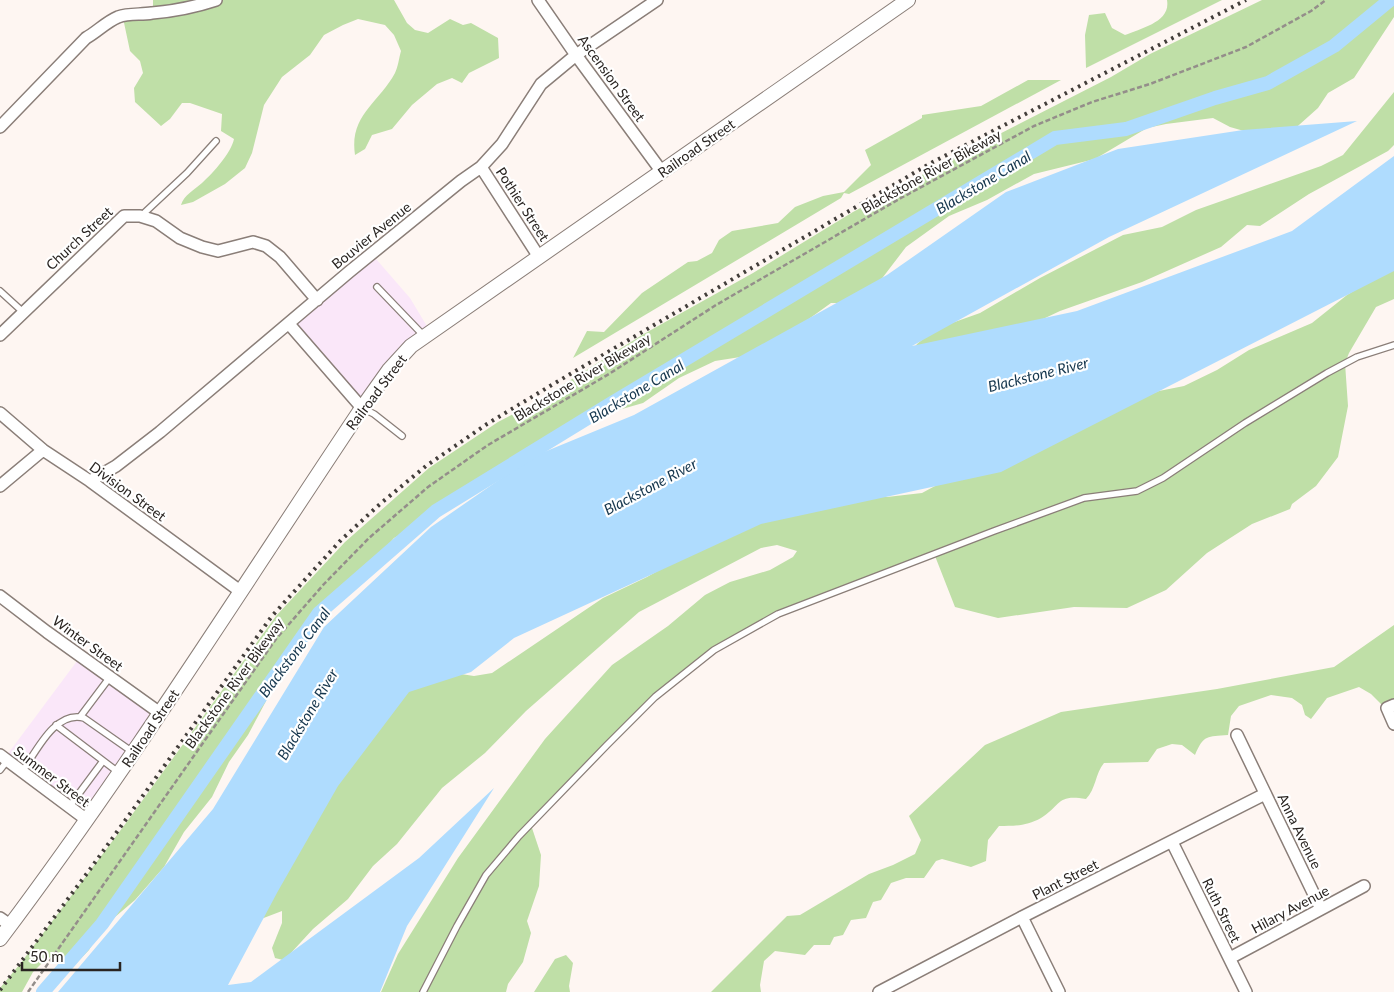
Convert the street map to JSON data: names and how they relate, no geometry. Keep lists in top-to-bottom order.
{
  "streets": {
    "street": [
      "Ascension Street",
      "Railroad Street",
      "Pothier Street",
      "Bouvier Avenue",
      "Church Street",
      "Division Street",
      "Winter Street",
      "Summer Street",
      "Anna Avenue",
      "Plant Street",
      "Hilary Avenue",
      "Ruth Street"
    ],
    "path": ["Blackstone River Bikeway"]
  },
  "crossings": [
    ["Ascension Street", "Railroad Street"],
    ["Ascension Street", "Bouvier Avenue"],
    ["Railroad Street", "Pothier Street"],
    ["Railroad Street", "Division Street"],
    ["Railroad Street", "Winter Street"],
    ["Railroad Street", "Summer Street"],
    ["Pothier Street", "Bouvier Avenue"],
    ["Bouvier Avenue", "Division Street"],
    ["Anna Avenue", "Plant Street"],
    ["Anna Avenue", "Hilary Avenue"],
    ["Plant Street", "Ruth Street"],
    ["Hilary Avenue", "Ruth Street"]
  ],
  "water": ["Blackstone Canal", "Blackstone River"],
  "scale_bar": "50 m"
}
